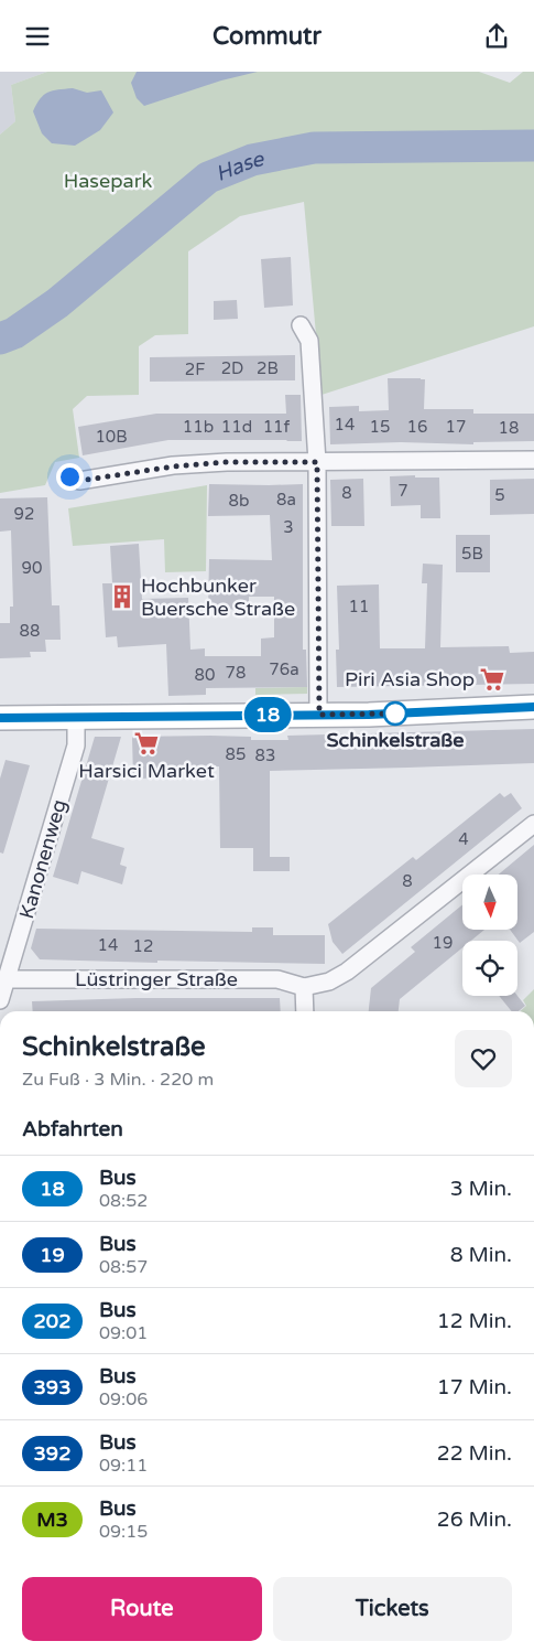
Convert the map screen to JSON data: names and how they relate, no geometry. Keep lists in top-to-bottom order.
{
  "streets": {
    "street": ["Kanonenweg", "Lüstringer Straße"]
  },
  "crossings": [
    ["Kanonenweg", "Lüstringer Straße"]
  ],
  "water": ["Hase"],
  "parks": ["Hasepark"],
  "places": {
    "building": ["Hochbunker Buersche Straße"],
    "supermarket": ["Piri Asia Shop", "Harsici Market"],
    "other": ["Schinkelstraße"]
  },
  "lines": ["bus line 18"],
  "house_numbers": [
    "2D",
    "2B",
    "2F",
    "14",
    "11b",
    "11d",
    "11f",
    "15",
    "16",
    "17",
    "18",
    "10B",
    "7",
    "8",
    "5",
    "8a",
    "8b",
    "92",
    "3",
    "5B",
    "90",
    "11",
    "88",
    "76a",
    "78",
    "80",
    "85",
    "83",
    "4",
    "8",
    "19",
    "14",
    "12"
  ],
  "north": "bottom",
  "page": {
    "header": "Commutr",
    "on_map": "18",
    "heading": [
      ["Schinkelstraße", "Zu Fuß · 3 Min. · 220 m"],
      "Abfahrten"
    ],
    "list": [
      {
        "mark": "18",
        "name": "Bus",
        "note": "08:52",
        "value": "3 Min."
      },
      {
        "mark": "19",
        "name": "Bus",
        "note": "08:57",
        "value": "8 Min."
      },
      {
        "mark": "202",
        "name": "Bus",
        "note": "09:01",
        "value": "12 Min."
      },
      {
        "mark": "393",
        "name": "Bus",
        "note": "09:06",
        "value": "17 Min."
      },
      {
        "mark": "392",
        "name": "Bus",
        "note": "09:11",
        "value": "22 Min."
      },
      {
        "mark": "M3",
        "name": "Bus",
        "note": "09:15",
        "value": "26 Min."
      }
    ],
    "buttons": ["Route", "Tickets"]
  }
}
